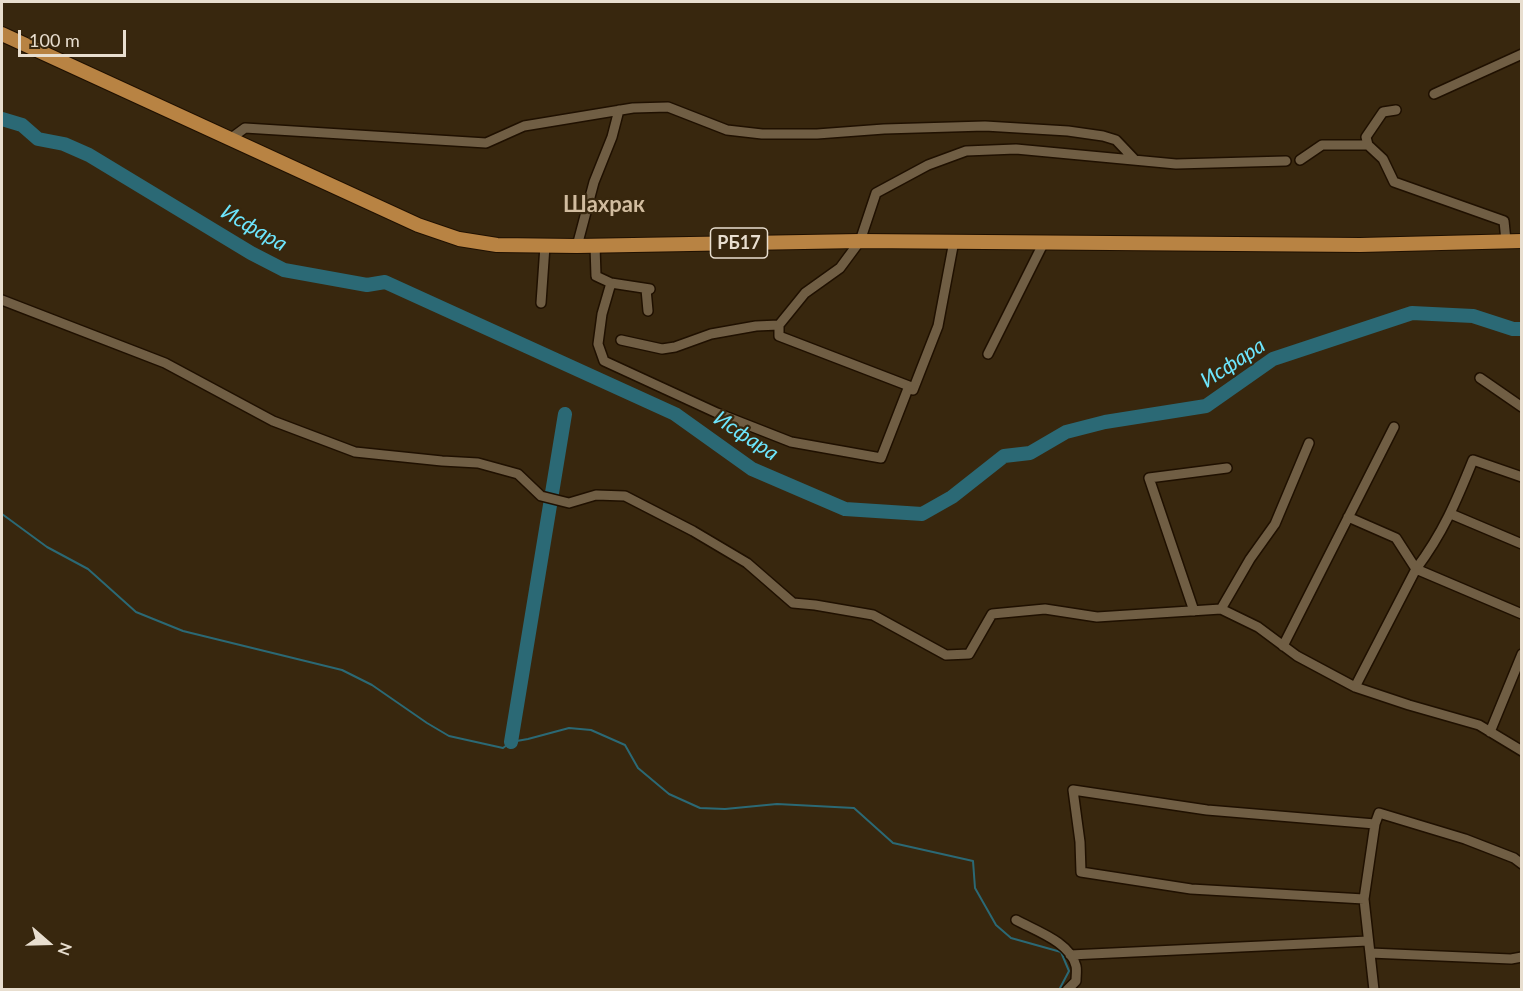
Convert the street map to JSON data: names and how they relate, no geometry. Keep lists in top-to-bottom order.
{
  "streets": {
    "main road": ["РБ17"]
  },
  "districts": ["Шахрак"],
  "water": ["Исфара"],
  "scale_bar": "100 m",
  "north": "right"
}
